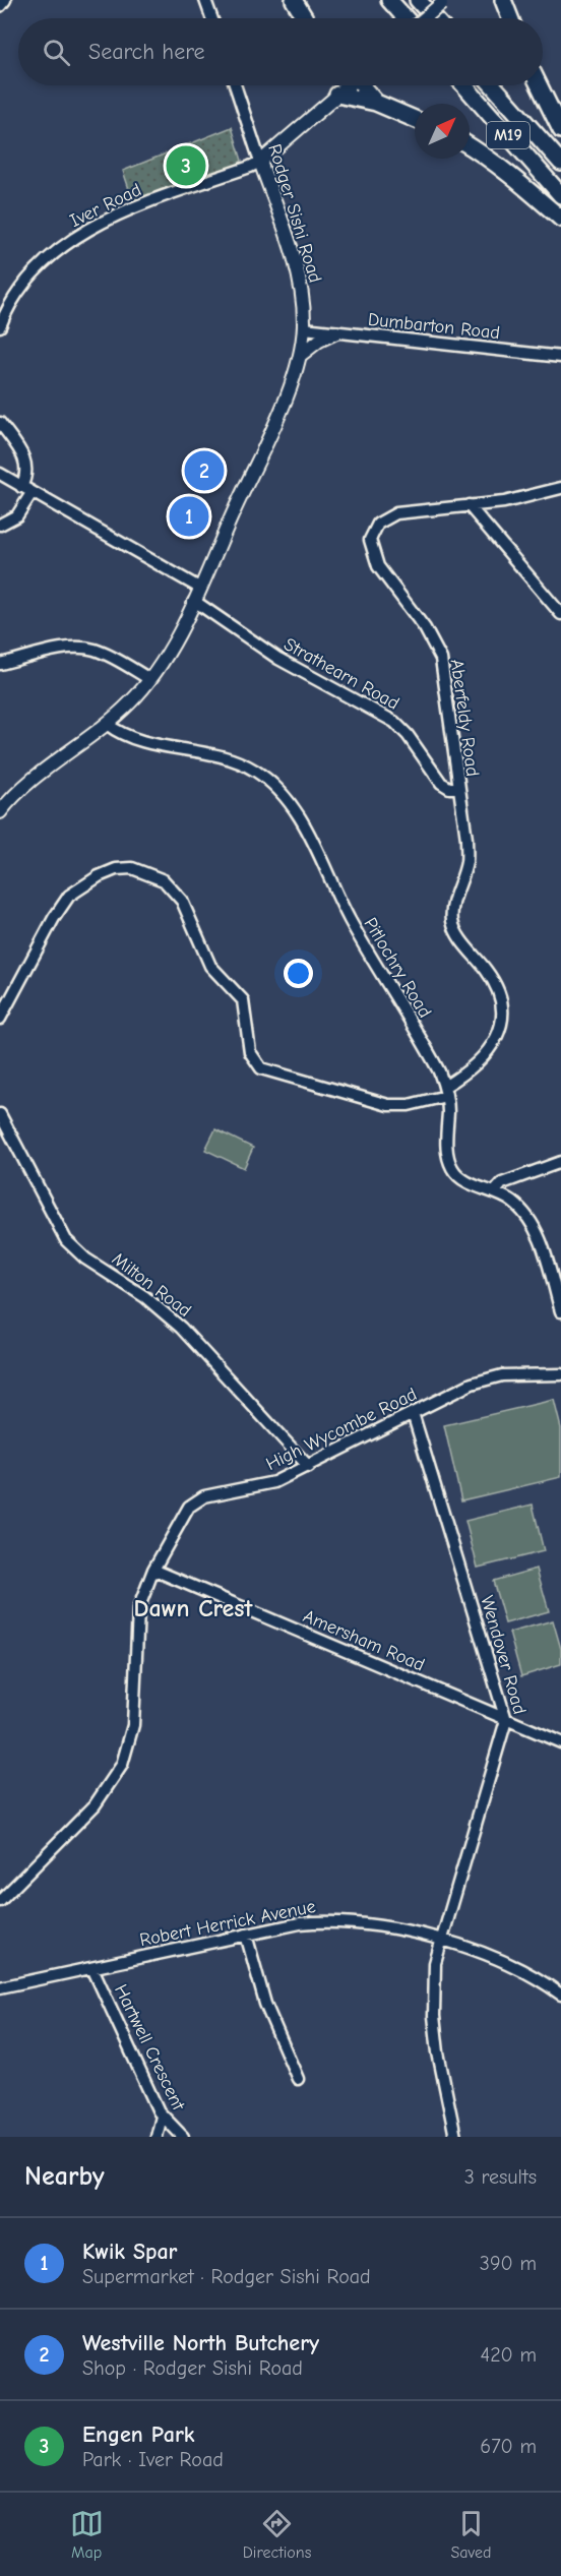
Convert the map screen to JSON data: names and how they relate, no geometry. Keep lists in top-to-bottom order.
{
  "streets": {
    "highway": ["M19"],
    "main road": ["Rodger Sishi Road"],
    "street": [
      "Iver Road",
      "Dumbarton Road",
      "Strathearn Road",
      "Aberfeldy Road",
      "Pitlochry Road",
      "Milton Road",
      "High Wycombe Road",
      "Amersham Road",
      "Wendover Road",
      "Robert Herrick Avenue",
      "Hartwell Crescent"
    ]
  },
  "crossings": [
    ["Iver Road", "Rodger Sishi Road"],
    ["Rodger Sishi Road", "Dumbarton Road"],
    ["Rodger Sishi Road", "Strathearn Road"],
    ["Rodger Sishi Road", "Pitlochry Road"],
    ["Strathearn Road", "Aberfeldy Road"],
    ["Aberfeldy Road", "Pitlochry Road"],
    ["Milton Road", "High Wycombe Road"],
    ["High Wycombe Road", "Amersham Road"],
    ["High Wycombe Road", "Wendover Road"],
    ["Amersham Road", "Wendover Road"],
    ["Wendover Road", "Robert Herrick Avenue"],
    ["Robert Herrick Avenue", "Hartwell Crescent"]
  ],
  "districts": ["Dawn Crest"],
  "north": "top right",
  "page": {
    "search": "Search here",
    "pins": ["3", "2", "1"],
    "heading": ["Nearby", "3 results"],
    "list": [
      {
        "mark": "1",
        "name": "Kwik Spar",
        "note": "Supermarket · Rodger Sishi Road",
        "value": "390 m"
      },
      {
        "mark": "2",
        "name": "Westville North Butchery",
        "note": "Shop · Rodger Sishi Road",
        "value": "420 m"
      },
      {
        "mark": "3",
        "name": "Engen Park",
        "note": "Park · Iver Road",
        "value": "670 m"
      }
    ],
    "nav": ["Map", "Directions", "Saved"]
  }
}
